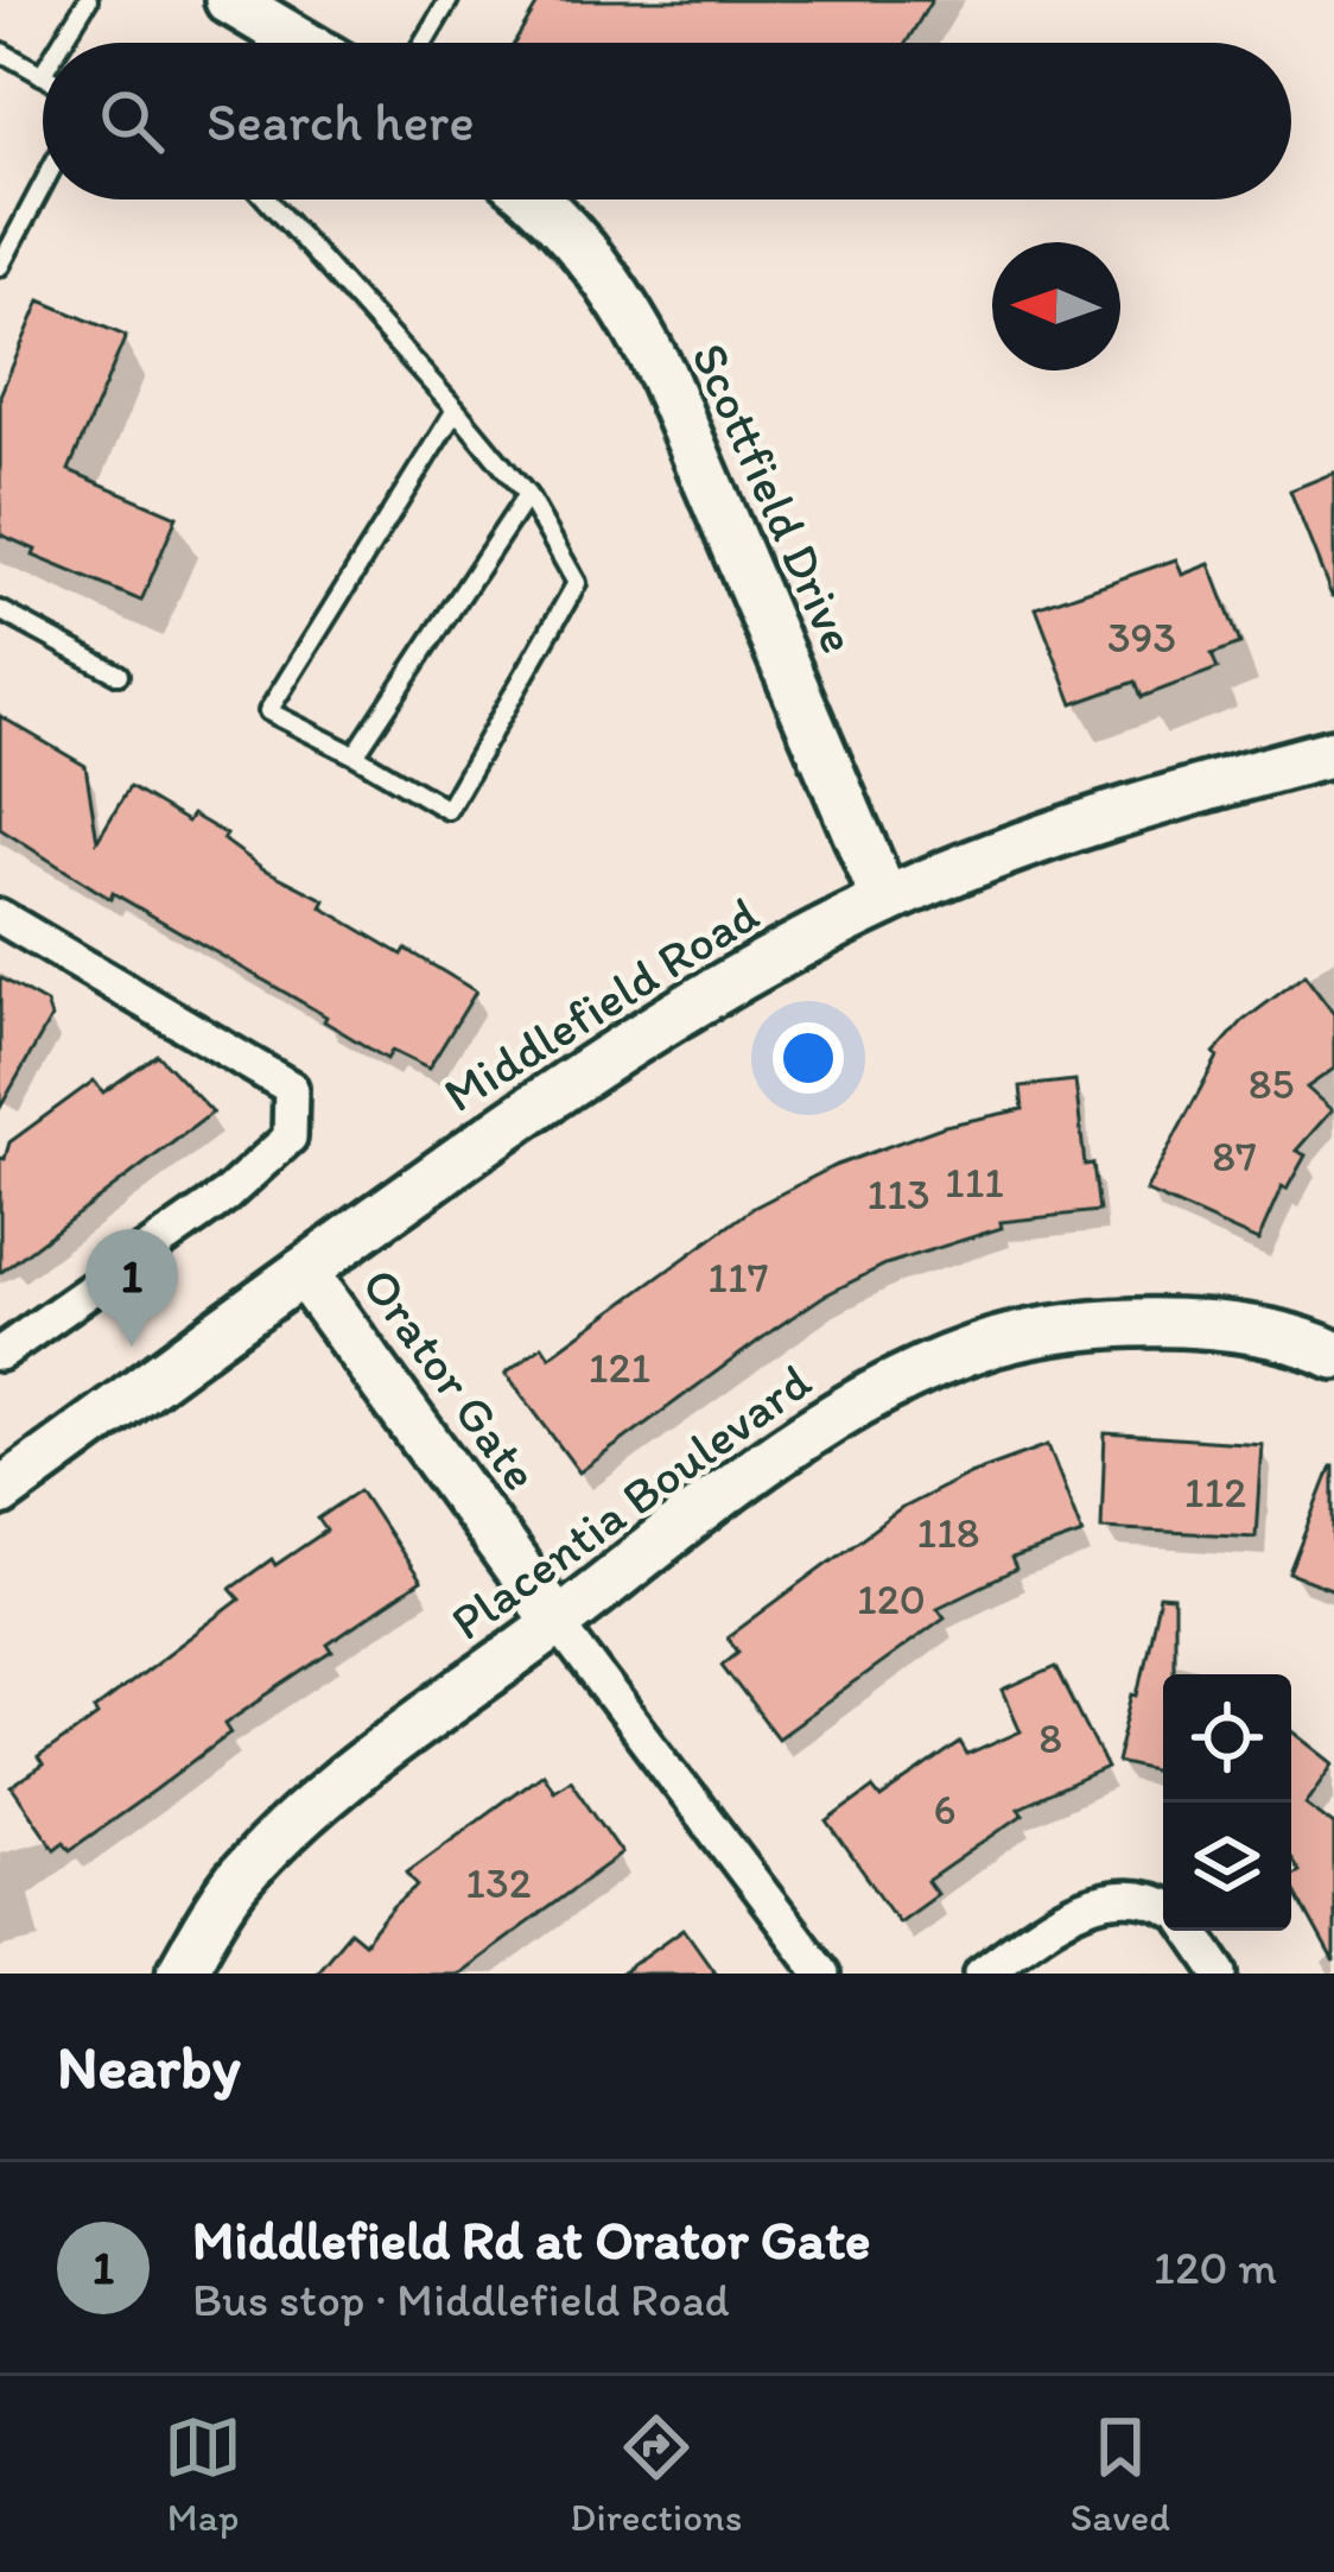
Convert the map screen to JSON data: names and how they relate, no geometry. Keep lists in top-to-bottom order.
{
  "streets": {
    "street": [
      "Scottfield Drive",
      "Middlefield Road",
      "Orator Gate",
      "Placentia Boulevard"
    ]
  },
  "crossings": [
    ["Scottfield Drive", "Middlefield Road"],
    ["Middlefield Road", "Orator Gate"],
    ["Orator Gate", "Placentia Boulevard"]
  ],
  "house_numbers": [
    "393",
    "85",
    "87",
    "111",
    "113",
    "117",
    "121",
    "112",
    "118",
    "120",
    "8",
    "6",
    "132"
  ],
  "north": "left",
  "page": {
    "search": "Search here",
    "pins": "1",
    "heading": "Nearby",
    "list": [
      {
        "mark": "1",
        "name": "Middlefield Rd at Orator Gate",
        "note": "Bus stop · Middlefield Road",
        "value": "120 m"
      }
    ],
    "nav": ["Map", "Directions", "Saved"]
  }
}
